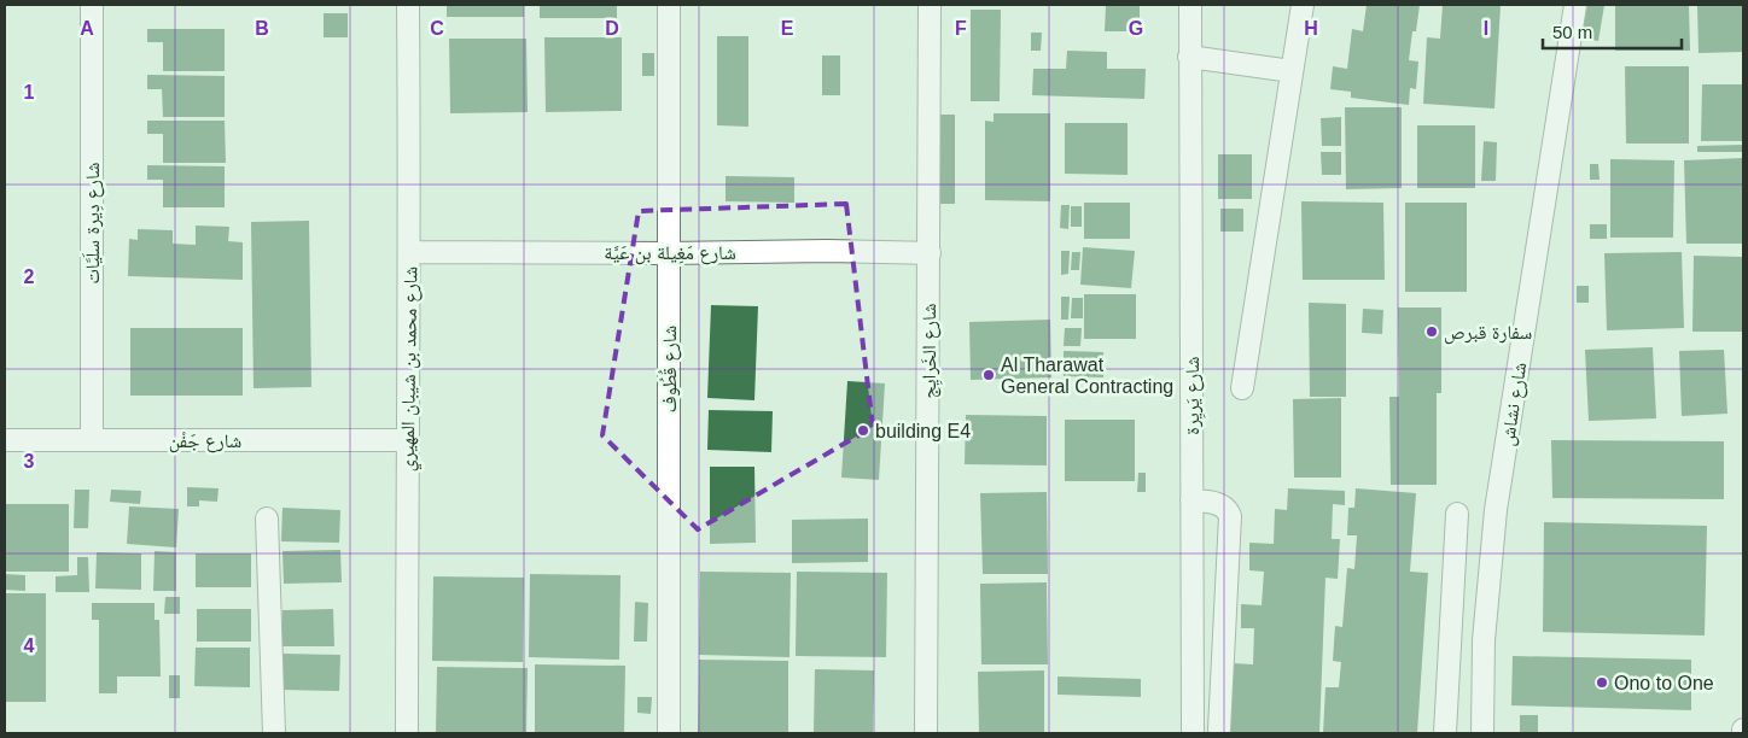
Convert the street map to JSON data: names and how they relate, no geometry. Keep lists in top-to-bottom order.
{
  "streets": {
    "street": [
      "شارع دِيرة سلَيَّات",
      "شارع مَغِيلة بن عَيَّة",
      "شارع الخَرايِج",
      "شارع محمد بن شيبان المهيري",
      "شارع قُطُوف",
      "شارع يَريِرة",
      "شارع نشاش",
      "شارع جَفْن"
    ]
  },
  "crossings": [
    ["شارع دِيرة سلَيَّات", "شارع جَفْن"],
    ["شارع مَغِيلة بن عَيَّة", "شارع الخَرايِج"],
    ["شارع مَغِيلة بن عَيَّة", "شارع محمد بن شيبان المهيري"],
    ["شارع مَغِيلة بن عَيَّة", "شارع قُطُوف"],
    ["شارع محمد بن شيبان المهيري", "شارع جَفْن"]
  ],
  "places": [
    "سفارة قبرص",
    "Al Tharawat General Contracting",
    "building E4",
    "Ono to One"
  ],
  "scale_bar": "50 m",
  "grid": {
    "columns": [
      "A",
      "B",
      "C",
      "D",
      "E",
      "F",
      "G",
      "H",
      "I"
    ],
    "rows": [
      "1",
      "2",
      "3",
      "4"
    ]
  }
}
